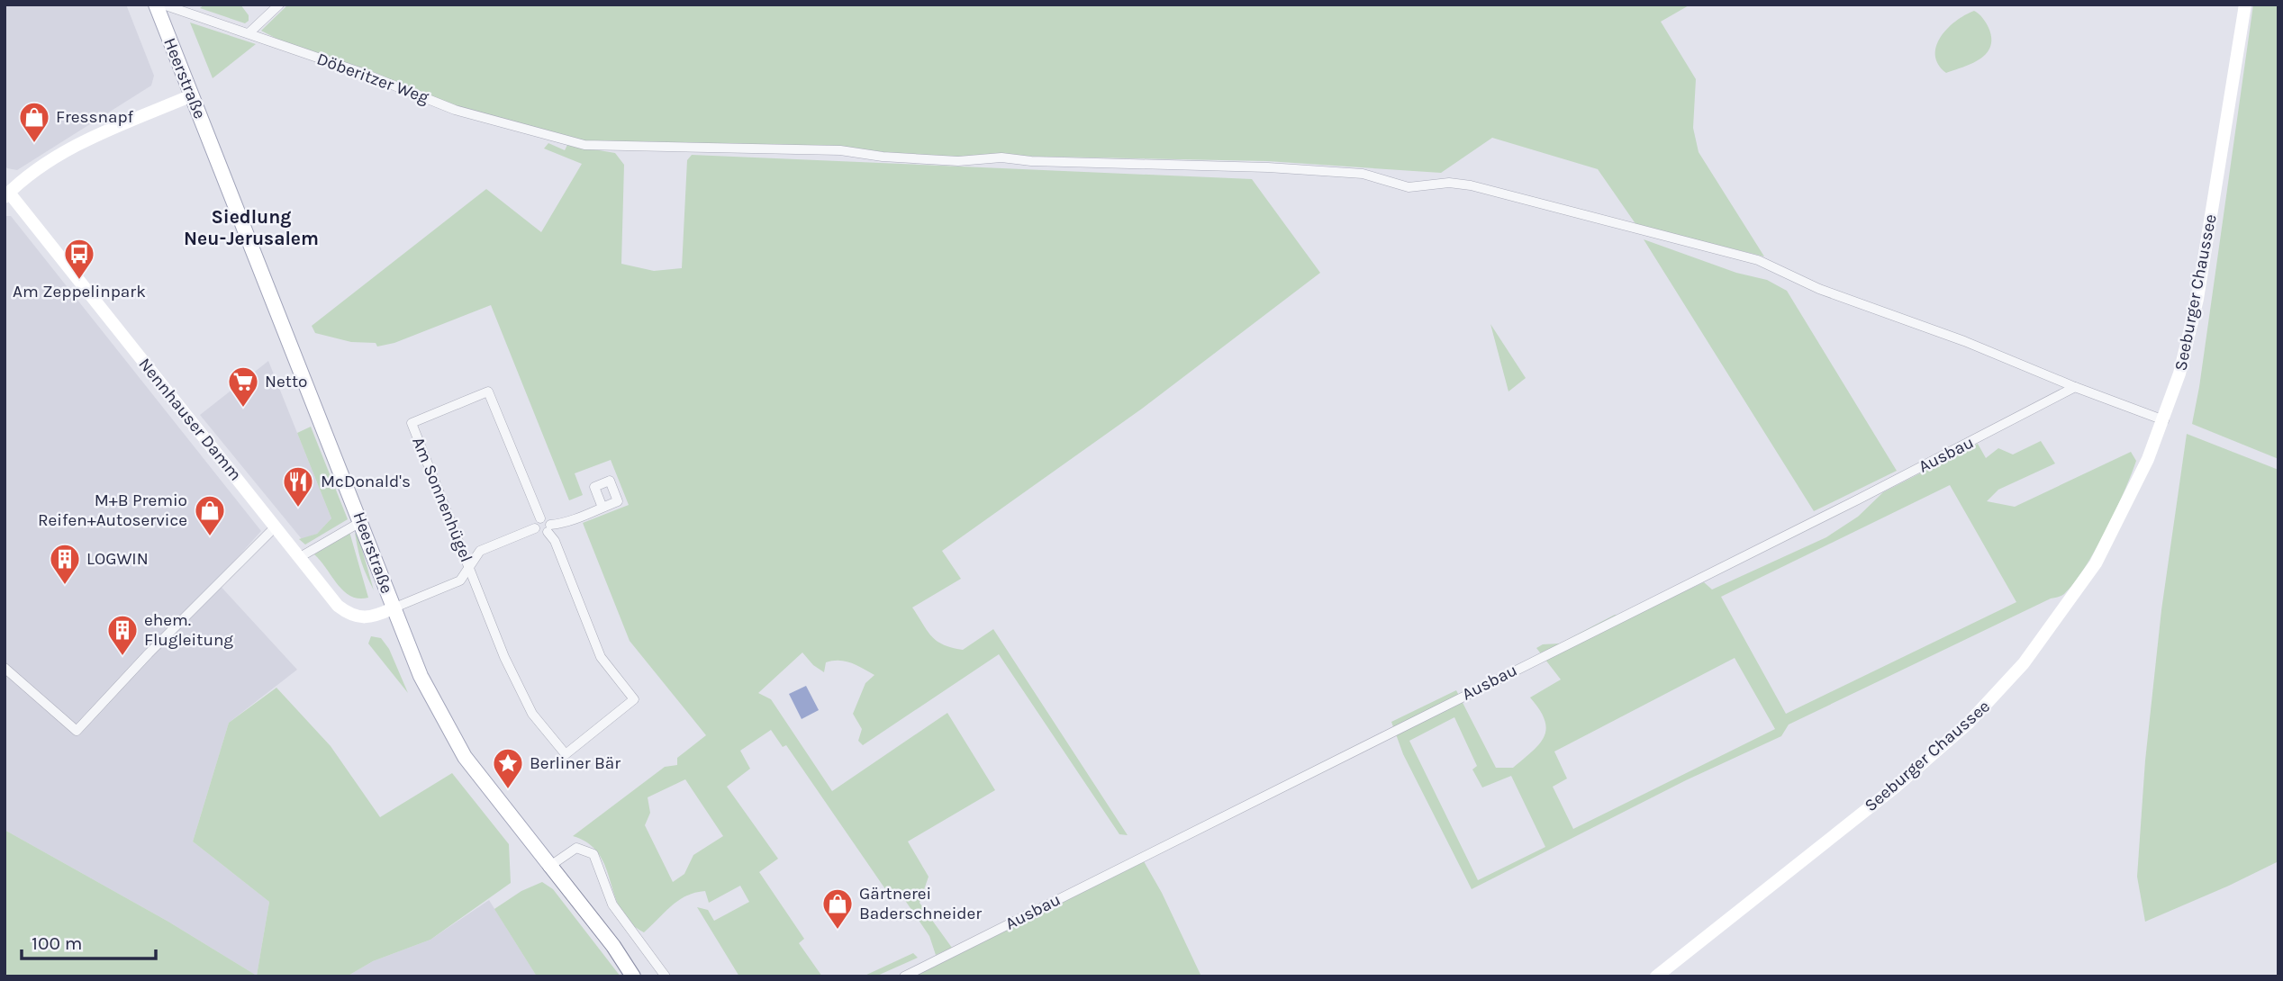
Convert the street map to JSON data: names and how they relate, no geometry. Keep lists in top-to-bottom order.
{
  "streets": {
    "main road": ["Heerstraße", "Seeburger Chaussee", "Nennhauser Damm"],
    "street": ["Döberitzer Weg", "Ausbau", "Am Sonnenhügel"]
  },
  "crossings": [
    ["Heerstraße", "Nennhauser Damm"],
    ["Döberitzer Weg", "Ausbau"]
  ],
  "districts": ["Siedlung Neu-Jerusalem"],
  "places": {
    "shop": ["Fressnapf", "M+B Premio Reifen+Autoservice", "Gärtnerei Baderschneider"],
    "bus stop": ["Am Zeppelinpark"],
    "supermarket": ["Netto"],
    "restaurant": ["McDonald's"],
    "building": ["LOGWIN", "ehem. Flugleitung"],
    "place": ["Berliner Bär"]
  },
  "scale_bar": "100 m"
}
